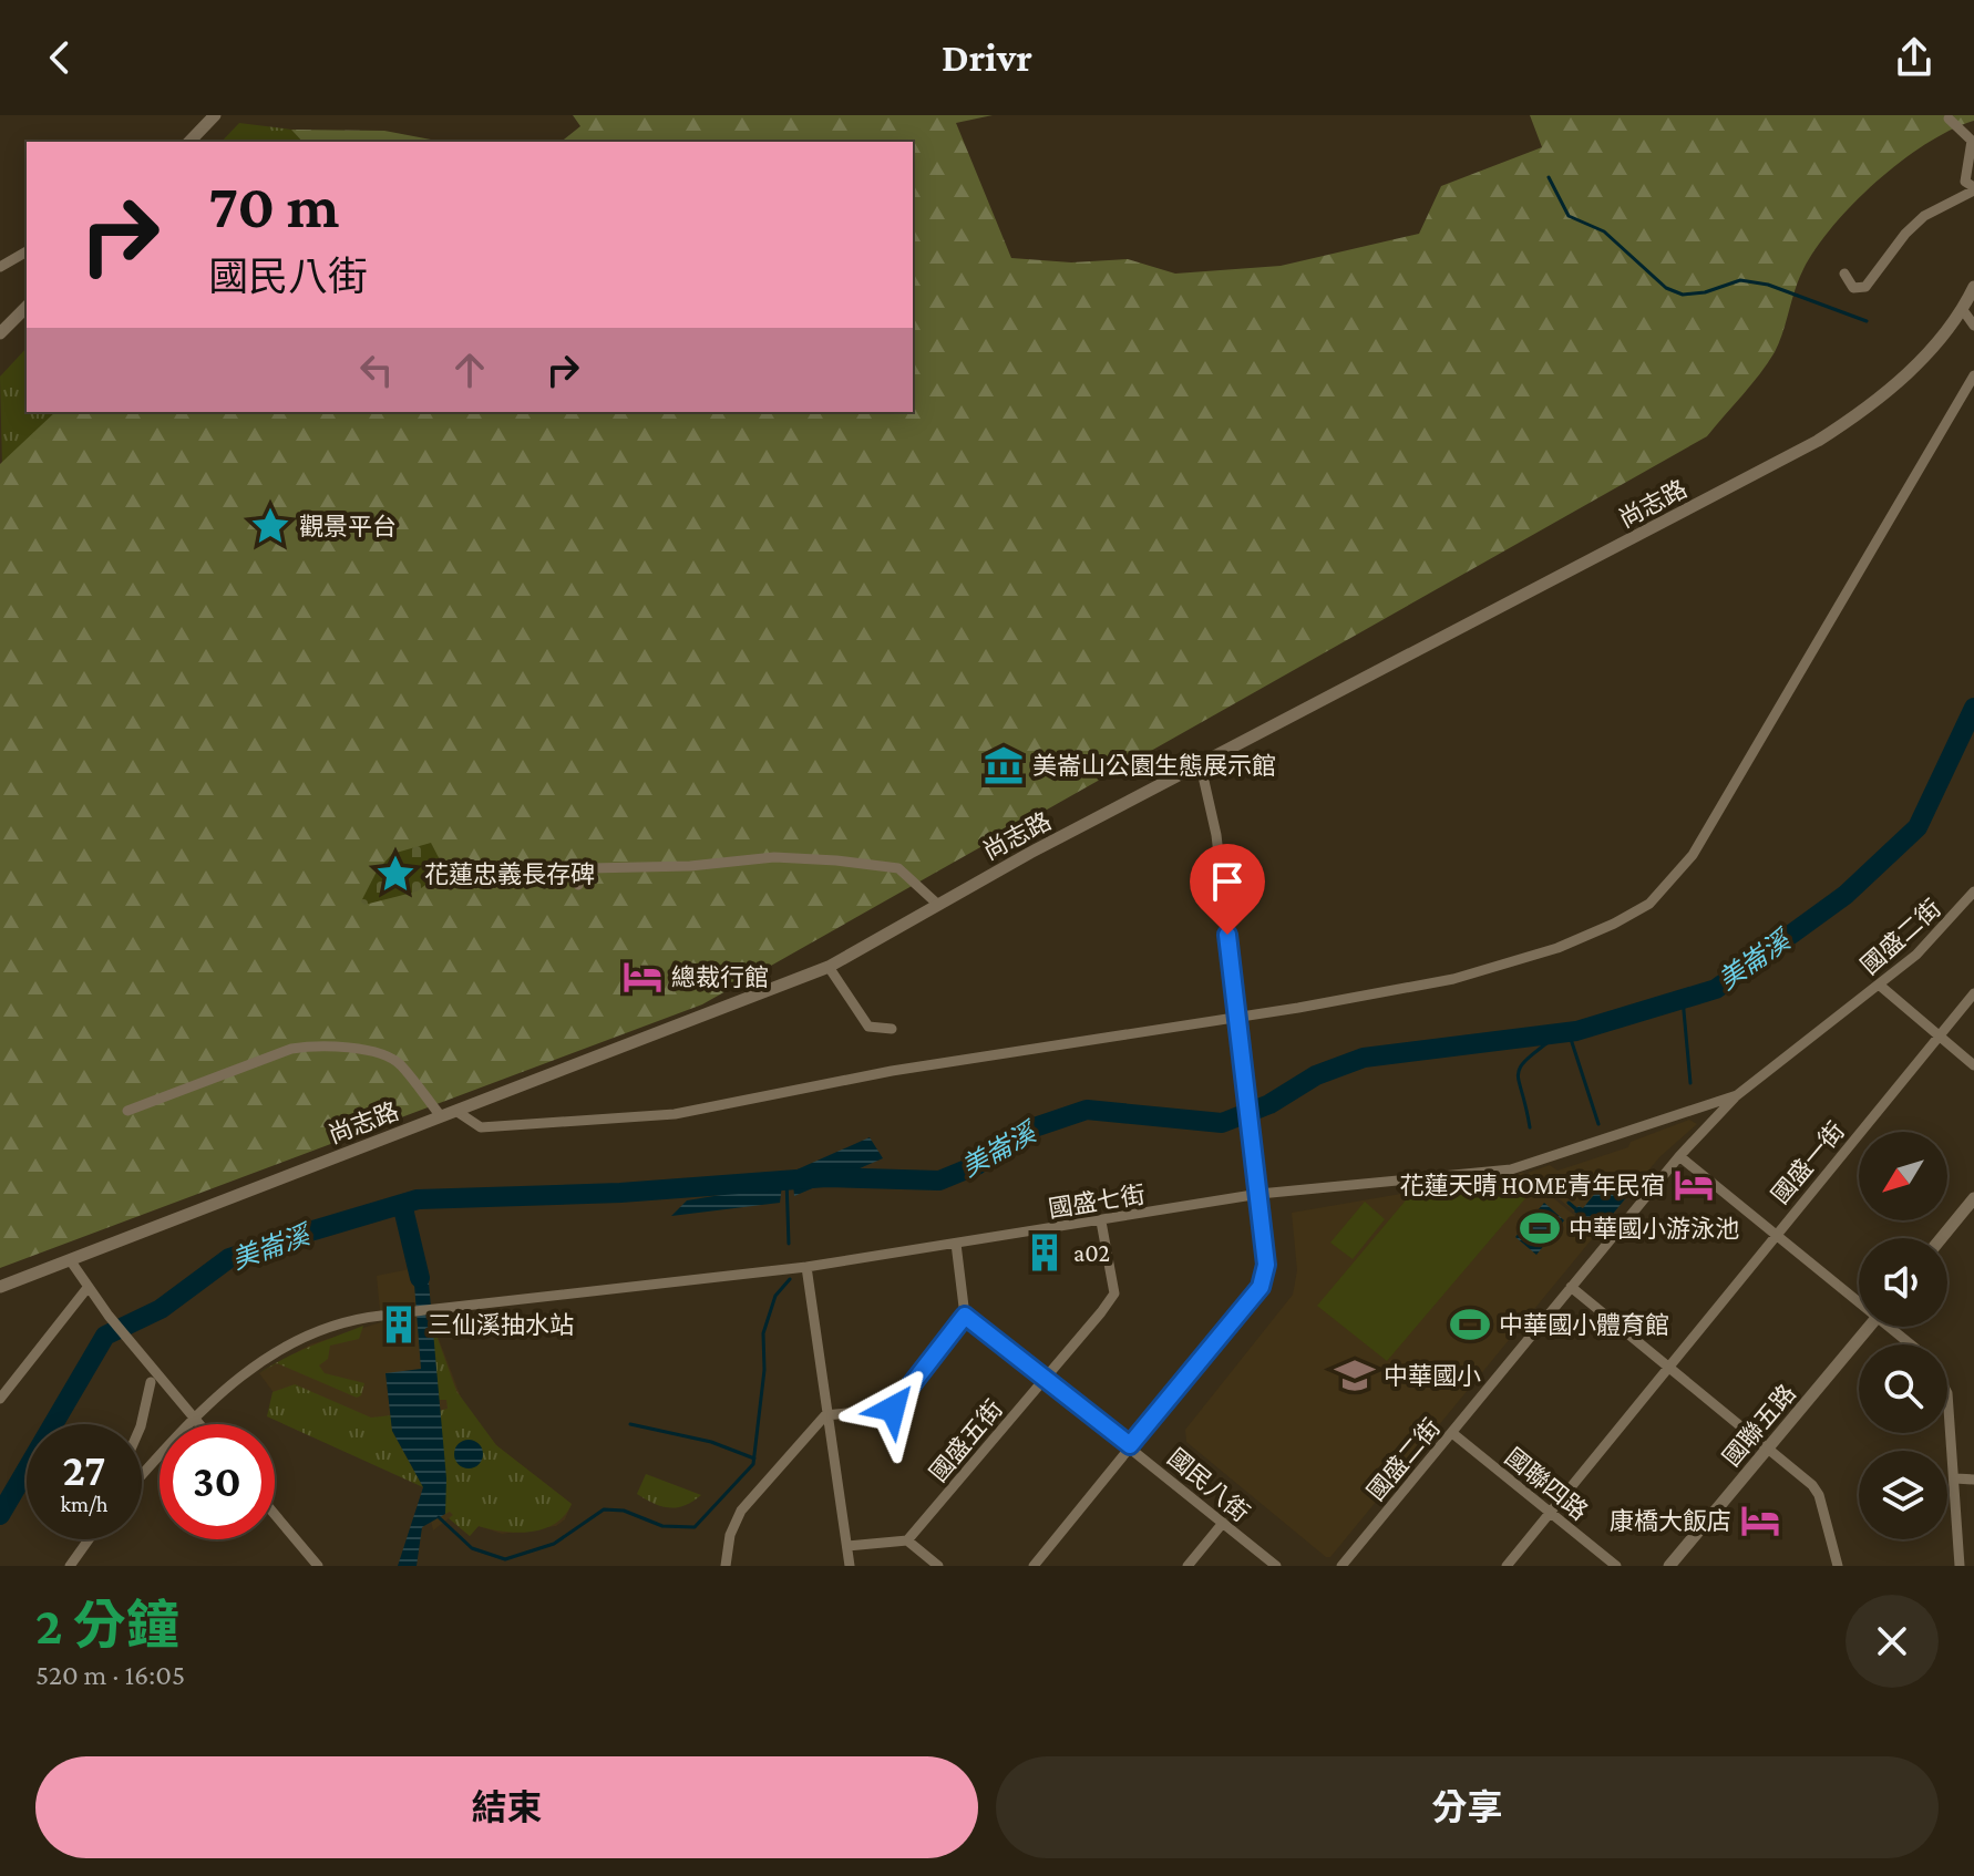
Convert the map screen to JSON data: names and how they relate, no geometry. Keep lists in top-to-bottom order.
{
  "streets": {
    "street": [
      "尚志路",
      "國盛二街",
      "國盛一街",
      "國盛七街",
      "國聯五路",
      "國盛五街",
      "國聯四路",
      "國民八街"
    ]
  },
  "crossings": [
    ["國盛二街", "國盛七街"],
    ["國盛二街", "國聯四路"],
    ["國盛一街", "國聯四路"],
    ["國盛七街", "國盛五街"],
    ["國盛五街", "國民八街"]
  ],
  "water": ["美崙溪"],
  "places": {
    "place": ["觀景平台", "花蓮忠義長存碑"],
    "museum": ["美崙山公園生態展示館"],
    "hotel": ["總裁行館", "花蓮天晴 HOME青年民宿", "康橋大飯店"],
    "sports": ["中華國小游泳池", "中華國小體育館"],
    "building": ["a02", "三仙溪抽水站"],
    "school or university": ["中華國小"]
  },
  "north": "bottom left",
  "page": {
    "header": "Drivr",
    "turn": ["70 m", "國民八街"],
    "speed": "27 km/h",
    "limit": "30",
    "heading": ["2 分鐘", "520 m · 16:05"],
    "buttons": ["結束", "分享"]
  }
}
